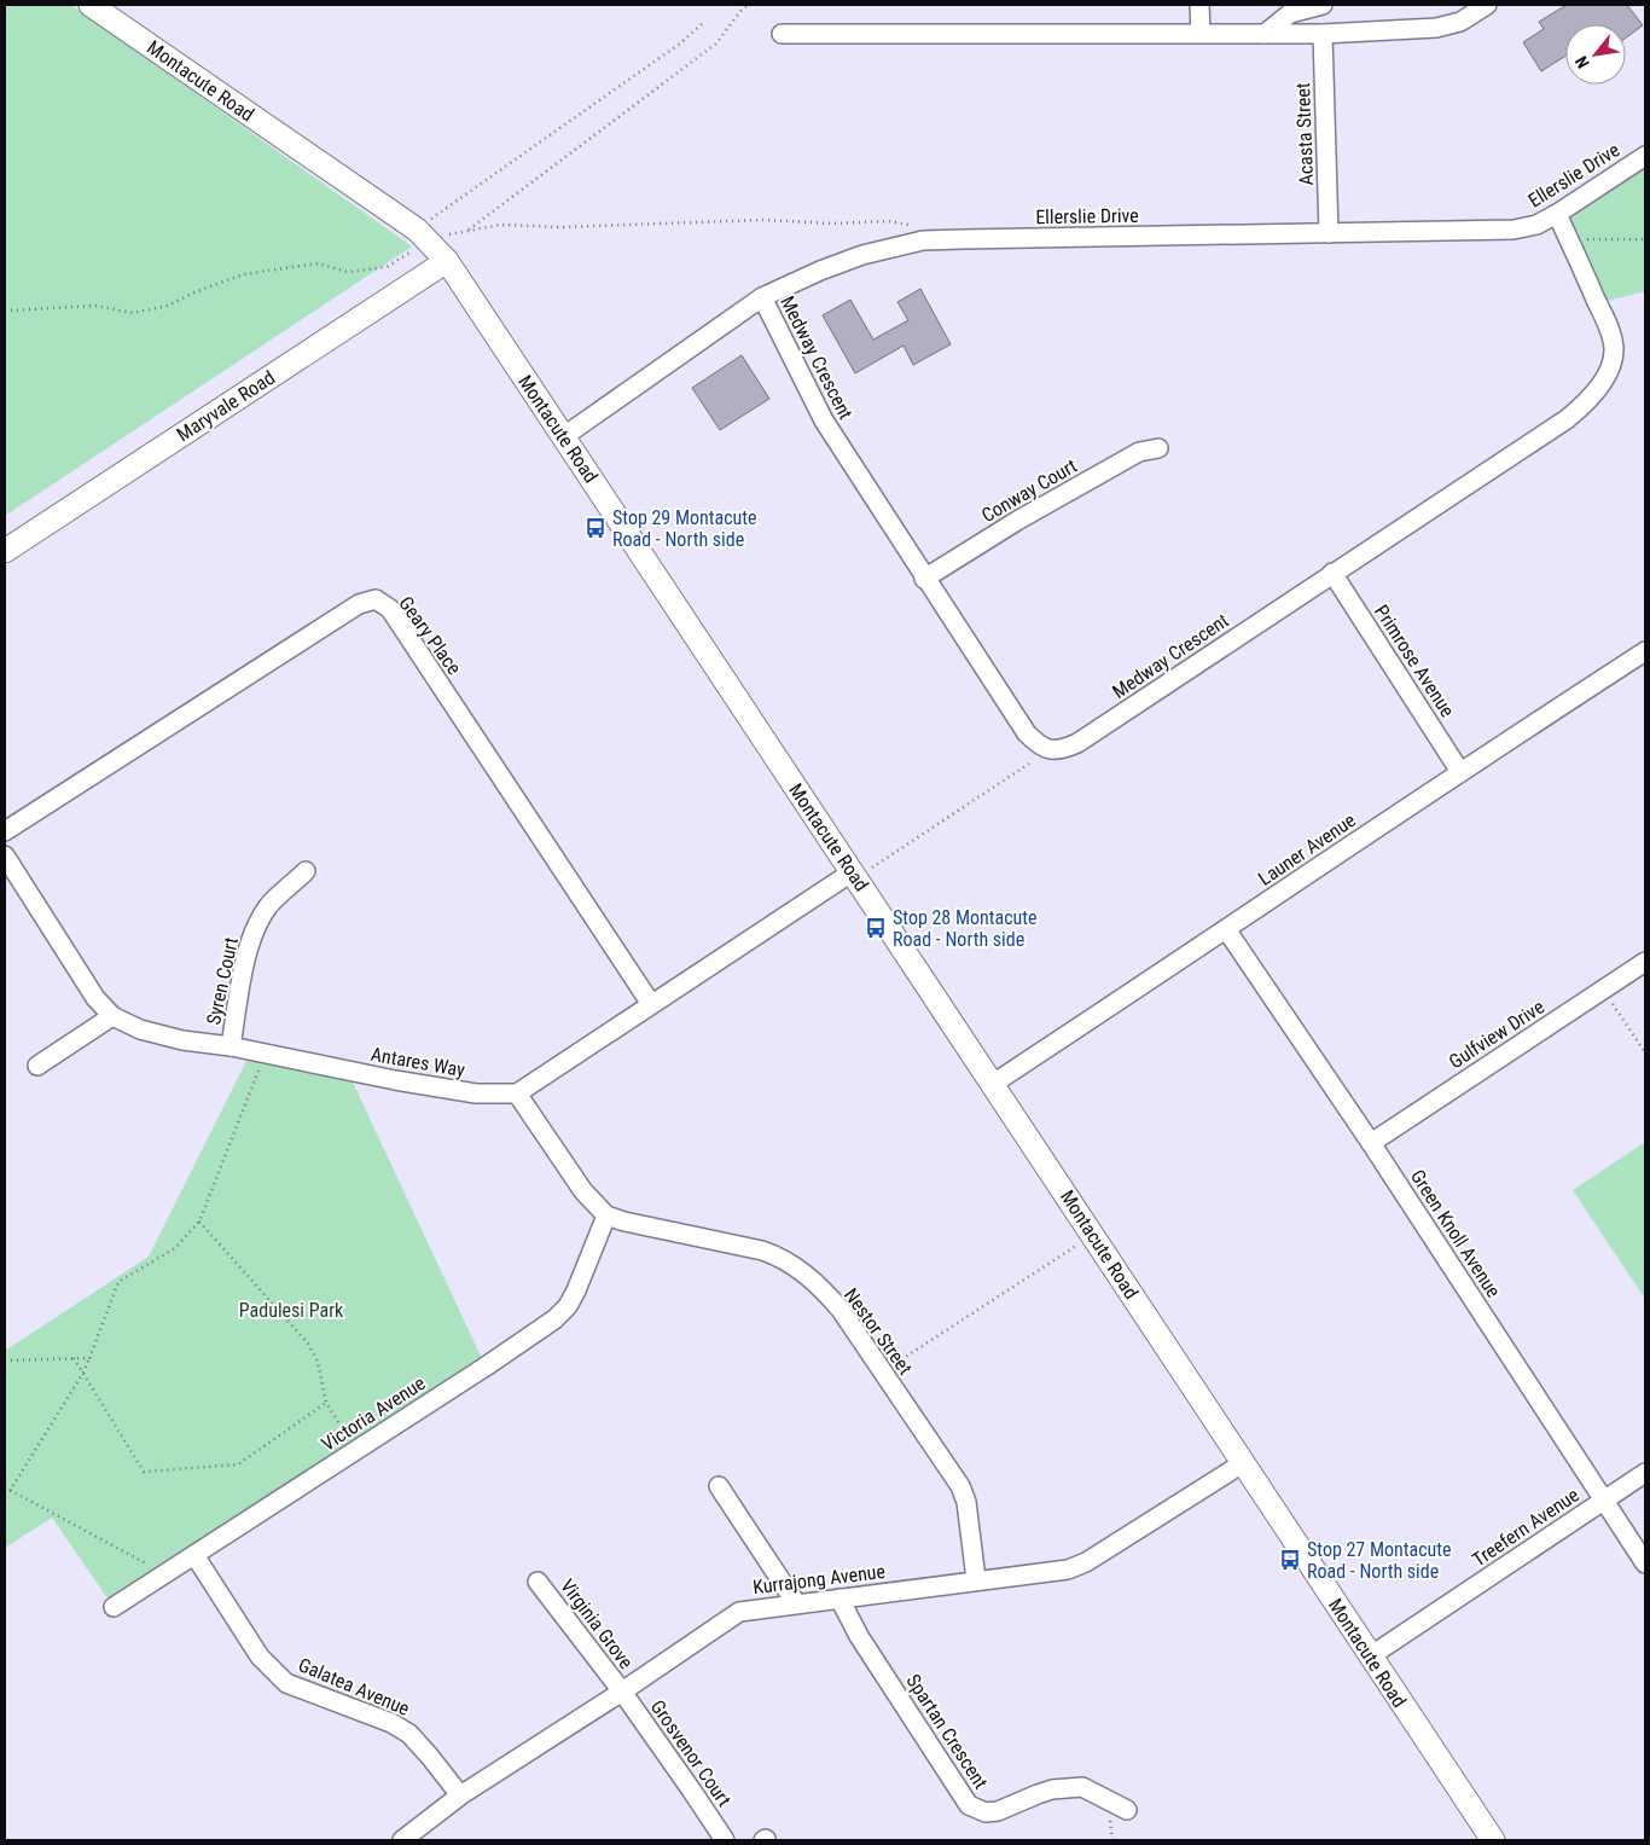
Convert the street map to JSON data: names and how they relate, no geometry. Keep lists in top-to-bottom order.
{
  "streets": {
    "main road": ["Montacute Road", "Maryvale Road"],
    "street": [
      "Acasta Street",
      "Ellerslie Drive",
      "Medway Crescent",
      "Conway Court",
      "Geary Place",
      "Primrose Avenue",
      "Launer Avenue",
      "Syren Court",
      "Gulfview Drive",
      "Antares Way",
      "Green Knoll Avenue",
      "Nestor Street",
      "Victoria Avenue",
      "Treefern Avenue",
      "Kurrajong Avenue",
      "Virginia Grove",
      "Galatea Avenue",
      "Spartan Crescent",
      "Grosvenor Court"
    ]
  },
  "crossings": [
    ["Montacute Road", "Ellerslie Drive"],
    ["Montacute Road", "Maryvale Road"],
    ["Montacute Road", "Launer Avenue"],
    ["Montacute Road", "Treefern Avenue"],
    ["Montacute Road", "Kurrajong Avenue"],
    ["Acasta Street", "Ellerslie Drive"],
    ["Ellerslie Drive", "Medway Crescent"],
    ["Medway Crescent", "Conway Court"],
    ["Medway Crescent", "Primrose Avenue"],
    ["Primrose Avenue", "Launer Avenue"],
    ["Launer Avenue", "Green Knoll Avenue"],
    ["Syren Court", "Antares Way"],
    ["Gulfview Drive", "Green Knoll Avenue"],
    ["Green Knoll Avenue", "Treefern Avenue"],
    ["Nestor Street", "Victoria Avenue"],
    ["Nestor Street", "Kurrajong Avenue"],
    ["Victoria Avenue", "Galatea Avenue"],
    ["Kurrajong Avenue", "Virginia Grove"],
    ["Kurrajong Avenue", "Galatea Avenue"],
    ["Kurrajong Avenue", "Spartan Crescent"],
    ["Kurrajong Avenue", "Grosvenor Court"],
    ["Virginia Grove", "Grosvenor Court"]
  ],
  "parks": ["Padulesi Park"],
  "places": {
    "bus stop": ["Stop 29 Montacute Road - North side", "Stop 28 Montacute Road - North side", "Stop 27 Montacute Road - North side"]
  },
  "north": "bottom left"
}
